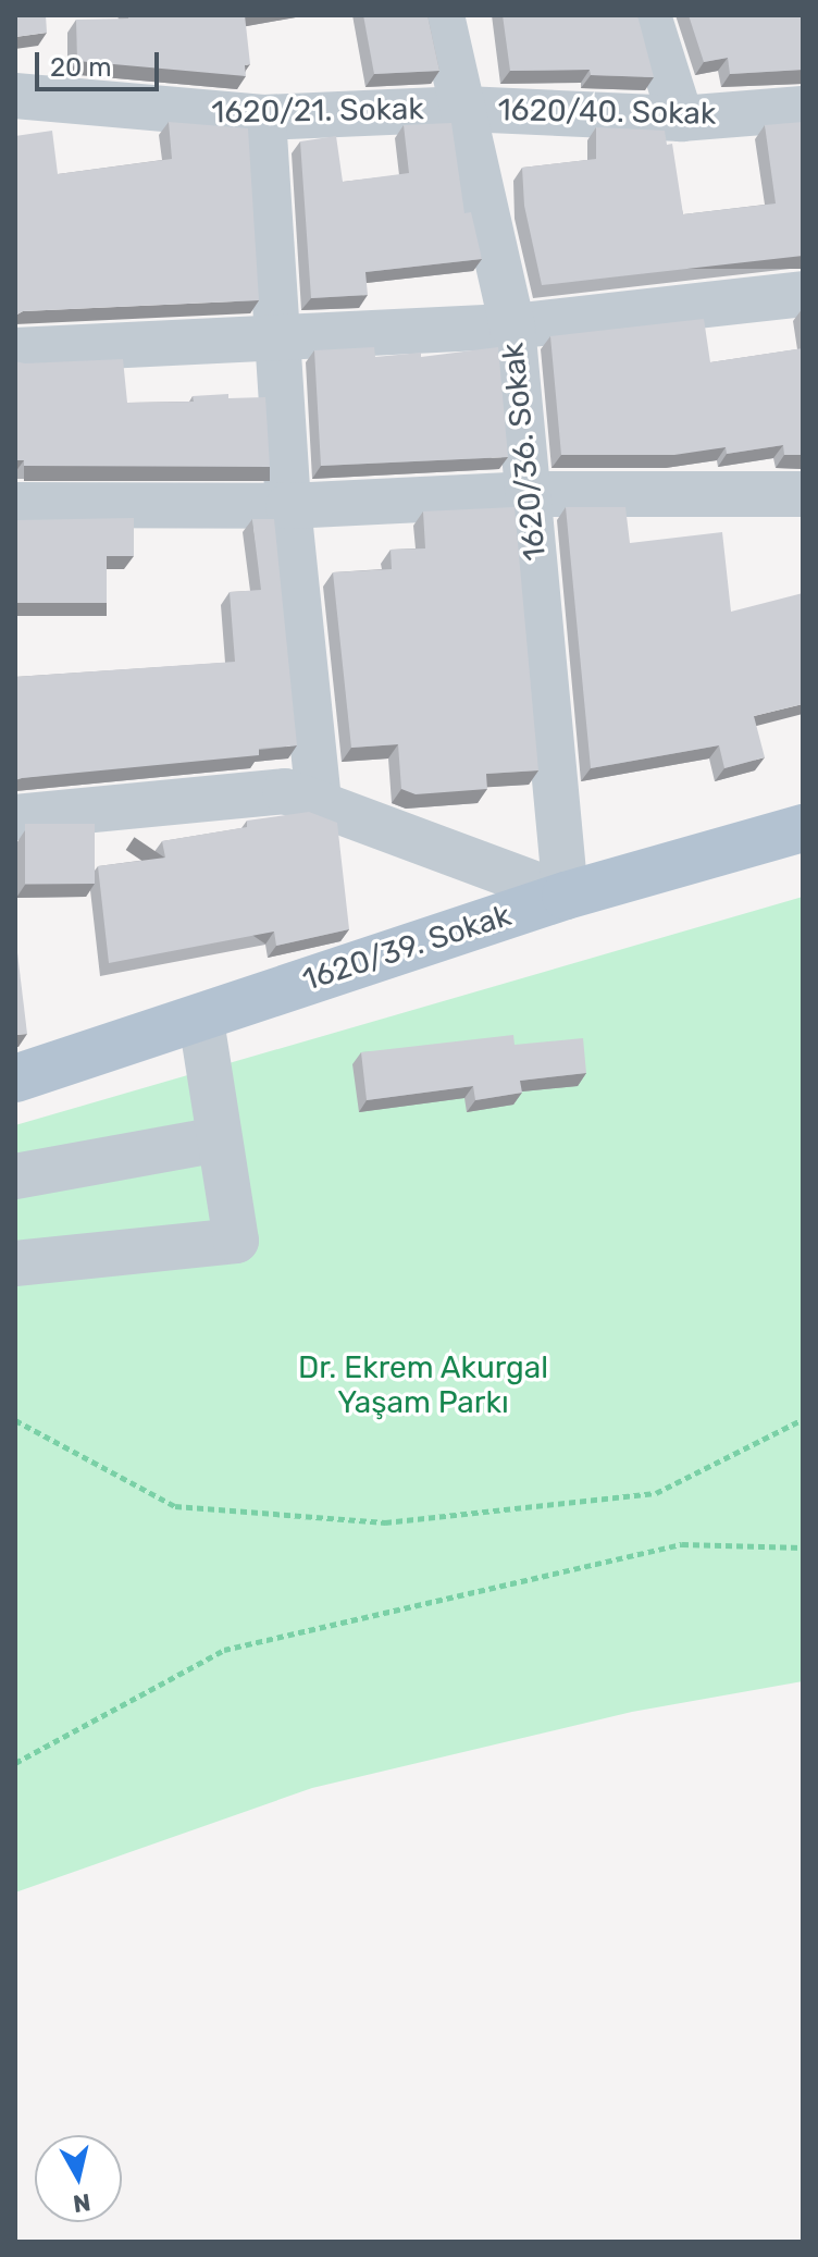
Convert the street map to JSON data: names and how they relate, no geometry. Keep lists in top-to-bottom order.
{
  "streets": {
    "main road": ["1620/39. Sokak"],
    "street": ["1620/21. Sokak", "1620/40. Sokak", "1620/36. Sokak"]
  },
  "crossings": [
    ["1620/21. Sokak", "1620/40. Sokak"],
    ["1620/21. Sokak", "1620/36. Sokak"],
    ["1620/40. Sokak", "1620/36. Sokak"],
    ["1620/36. Sokak", "1620/39. Sokak"]
  ],
  "parks": ["Dr. Ekrem Akurgal Yaşam Parkı"],
  "scale_bar": "20 m",
  "north": "bottom"
}
